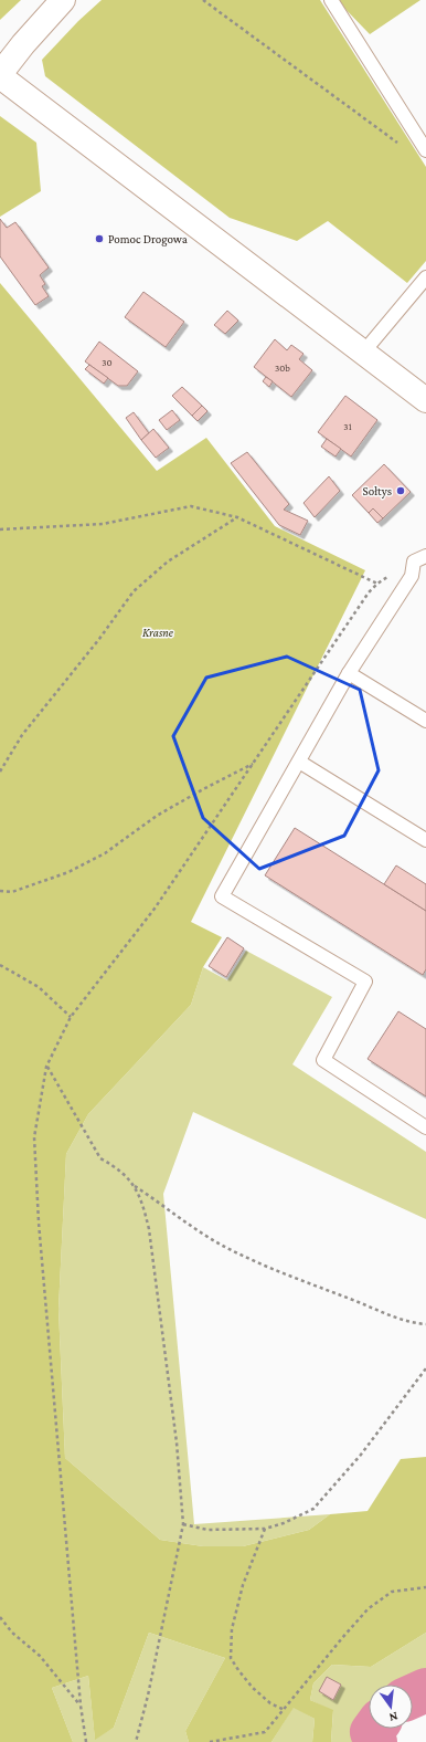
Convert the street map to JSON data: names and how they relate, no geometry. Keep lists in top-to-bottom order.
{
  "parks": ["Krasne"],
  "places": ["Pomoc Drogowa", "Sołtys"],
  "house_numbers": ["30", "30b", "31"],
  "north": "bottom"
}
